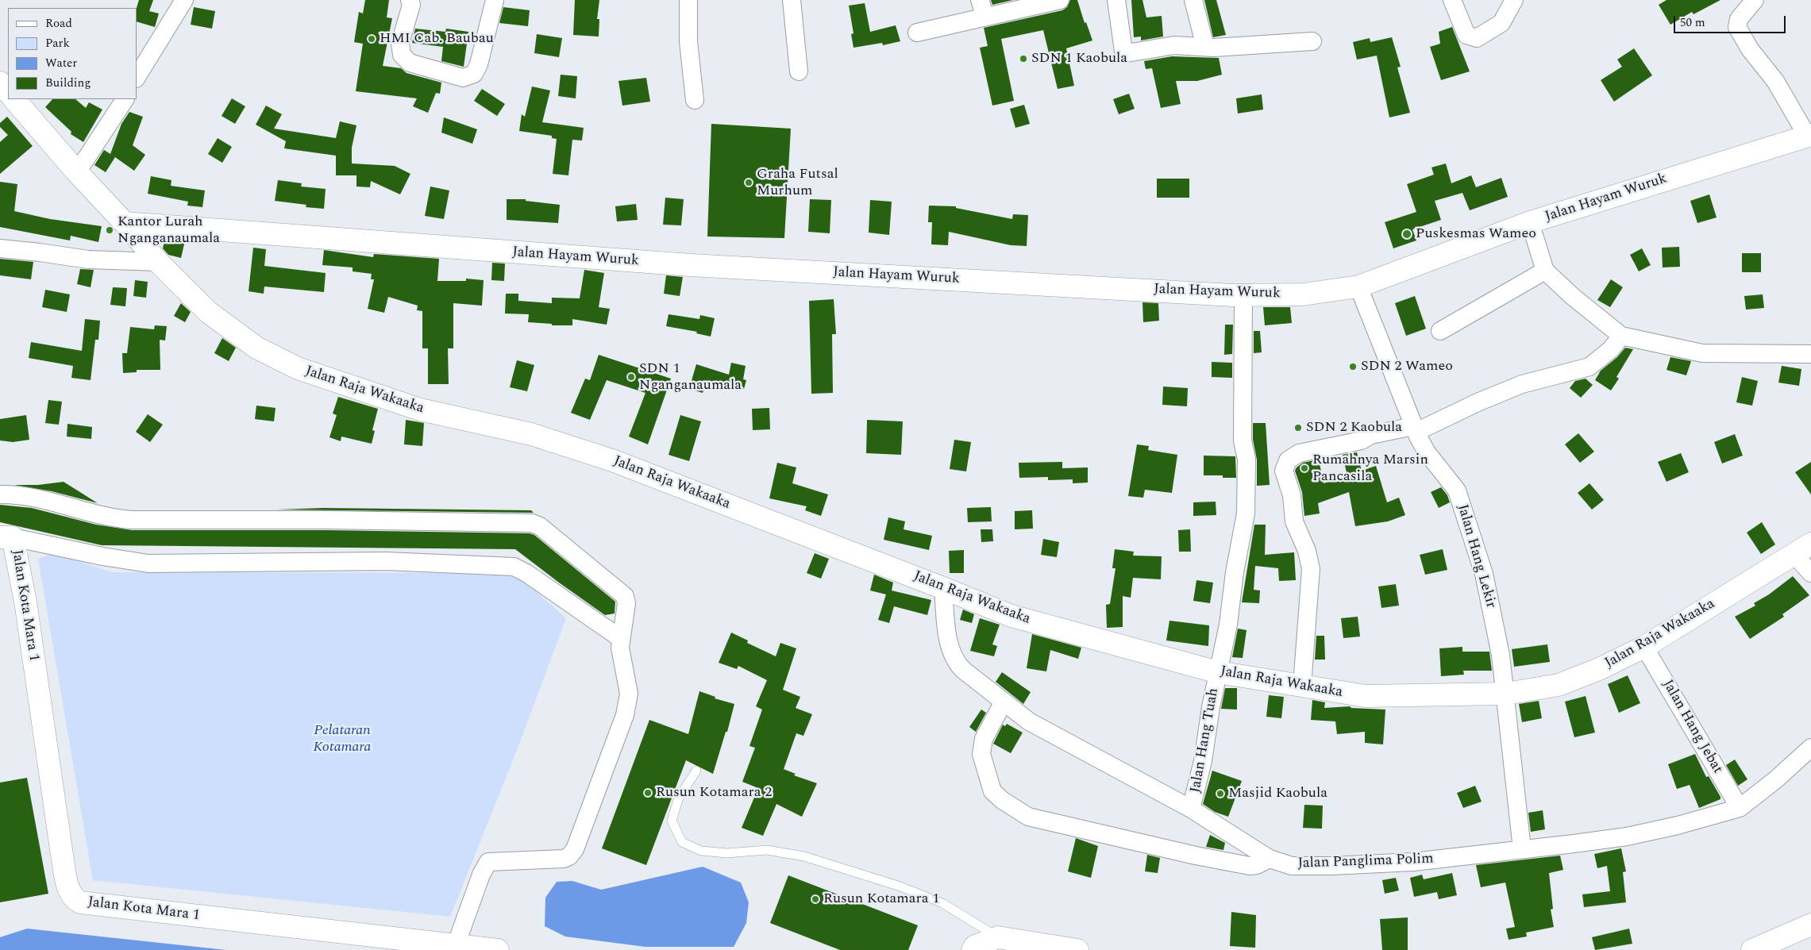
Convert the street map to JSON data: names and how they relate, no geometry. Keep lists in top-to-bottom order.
{
  "streets": {
    "street": [
      "Jalan Hayam Wuruk",
      "Jalan Raja Wakaaka",
      "Jalan Hang Lekir",
      "Jalan Kota Mara 1",
      "Jalan Hang Jebat",
      "Jalan Hang Tuah",
      "Jalan Panglima Polim"
    ]
  },
  "crossings": [
    ["Jalan Hayam Wuruk", "Jalan Raja Wakaaka"],
    ["Jalan Hayam Wuruk", "Jalan Hang Lekir"],
    ["Jalan Hayam Wuruk", "Jalan Hang Tuah"],
    ["Jalan Raja Wakaaka", "Jalan Hang Lekir"],
    ["Jalan Raja Wakaaka", "Jalan Hang Jebat"],
    ["Jalan Raja Wakaaka", "Jalan Hang Tuah"],
    ["Jalan Raja Wakaaka", "Jalan Panglima Polim"],
    ["Jalan Hang Lekir", "Jalan Panglima Polim"],
    ["Jalan Hang Jebat", "Jalan Panglima Polim"],
    ["Jalan Hang Tuah", "Jalan Panglima Polim"]
  ],
  "parks": ["Pelataran Kotamara"],
  "places": [
    "HMI Cab. Baubau",
    "SDN 1 Kaobula",
    "Graha Futsal Murhum",
    "Kantor Lurah Nganganaumala",
    "Puskesmas Wameo",
    "SDN 2 Wameo",
    "SDN 1 Nganganaumala",
    "SDN 2 Kaobula",
    "Rumahnya Marsin Pancasila",
    "Rusun Kotamara 2",
    "Masjid Kaobula",
    "Rusun Kotamara 1"
  ],
  "legend": [
    "Road",
    "Park",
    "Water",
    "Building"
  ],
  "scale_bar": "50 m"
}
